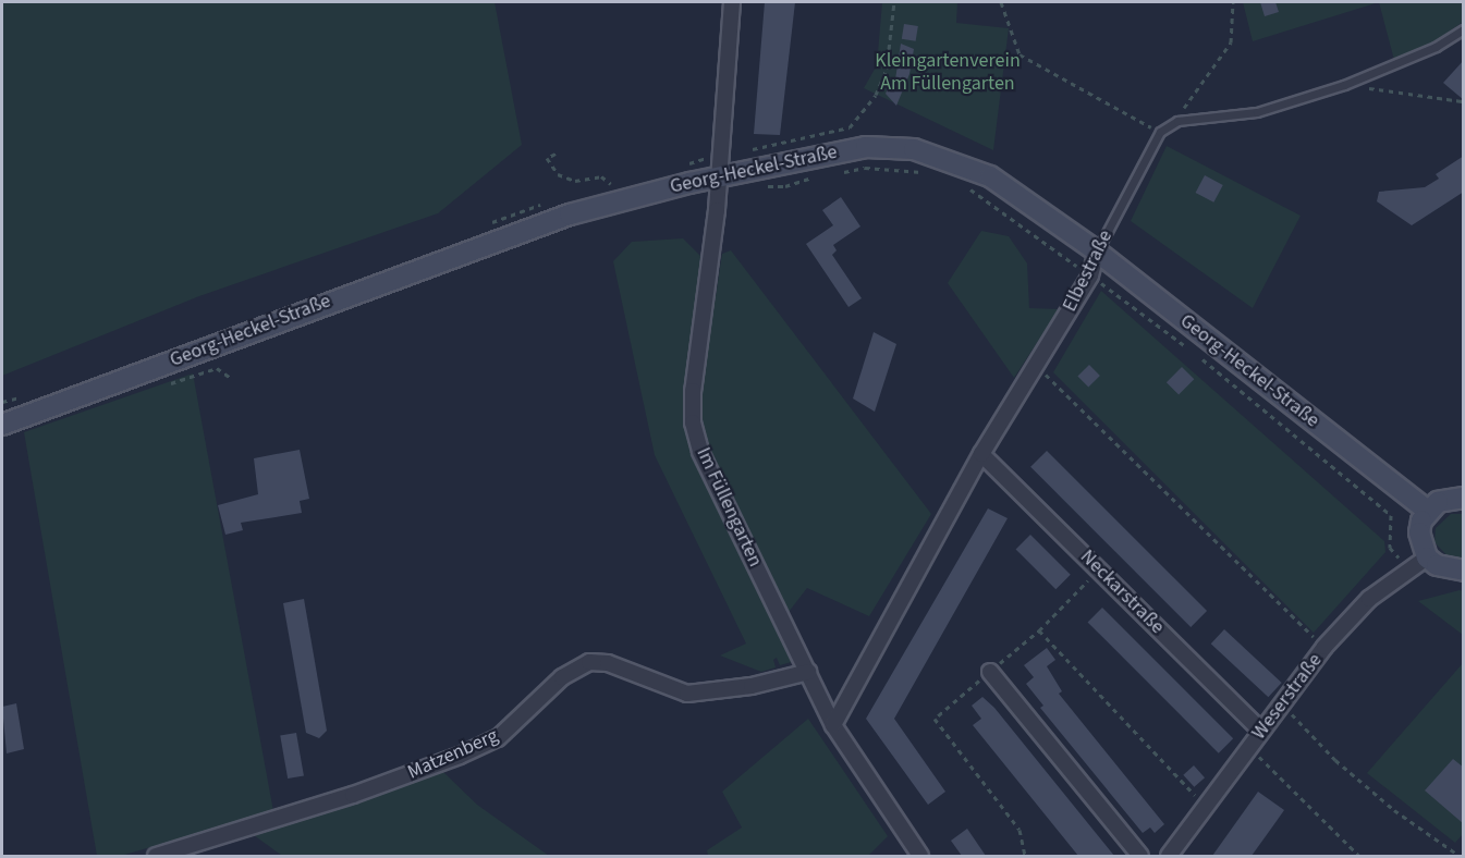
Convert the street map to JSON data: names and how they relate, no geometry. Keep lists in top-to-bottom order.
{
  "streets": {
    "street": [
      "Georg-Heckel-Straße",
      "Elbestraße",
      "Im Füllengarten",
      "Neckarstraße",
      "Weserstraße",
      "Matzenberg"
    ]
  },
  "crossings": [
    ["Georg-Heckel-Straße", "Elbestraße"],
    ["Georg-Heckel-Straße", "Im Füllengarten"],
    ["Elbestraße", "Im Füllengarten"],
    ["Elbestraße", "Neckarstraße"],
    ["Im Füllengarten", "Matzenberg"],
    ["Neckarstraße", "Weserstraße"]
  ],
  "parks": ["Kleingartenverein Am Füllengarten"]
}
